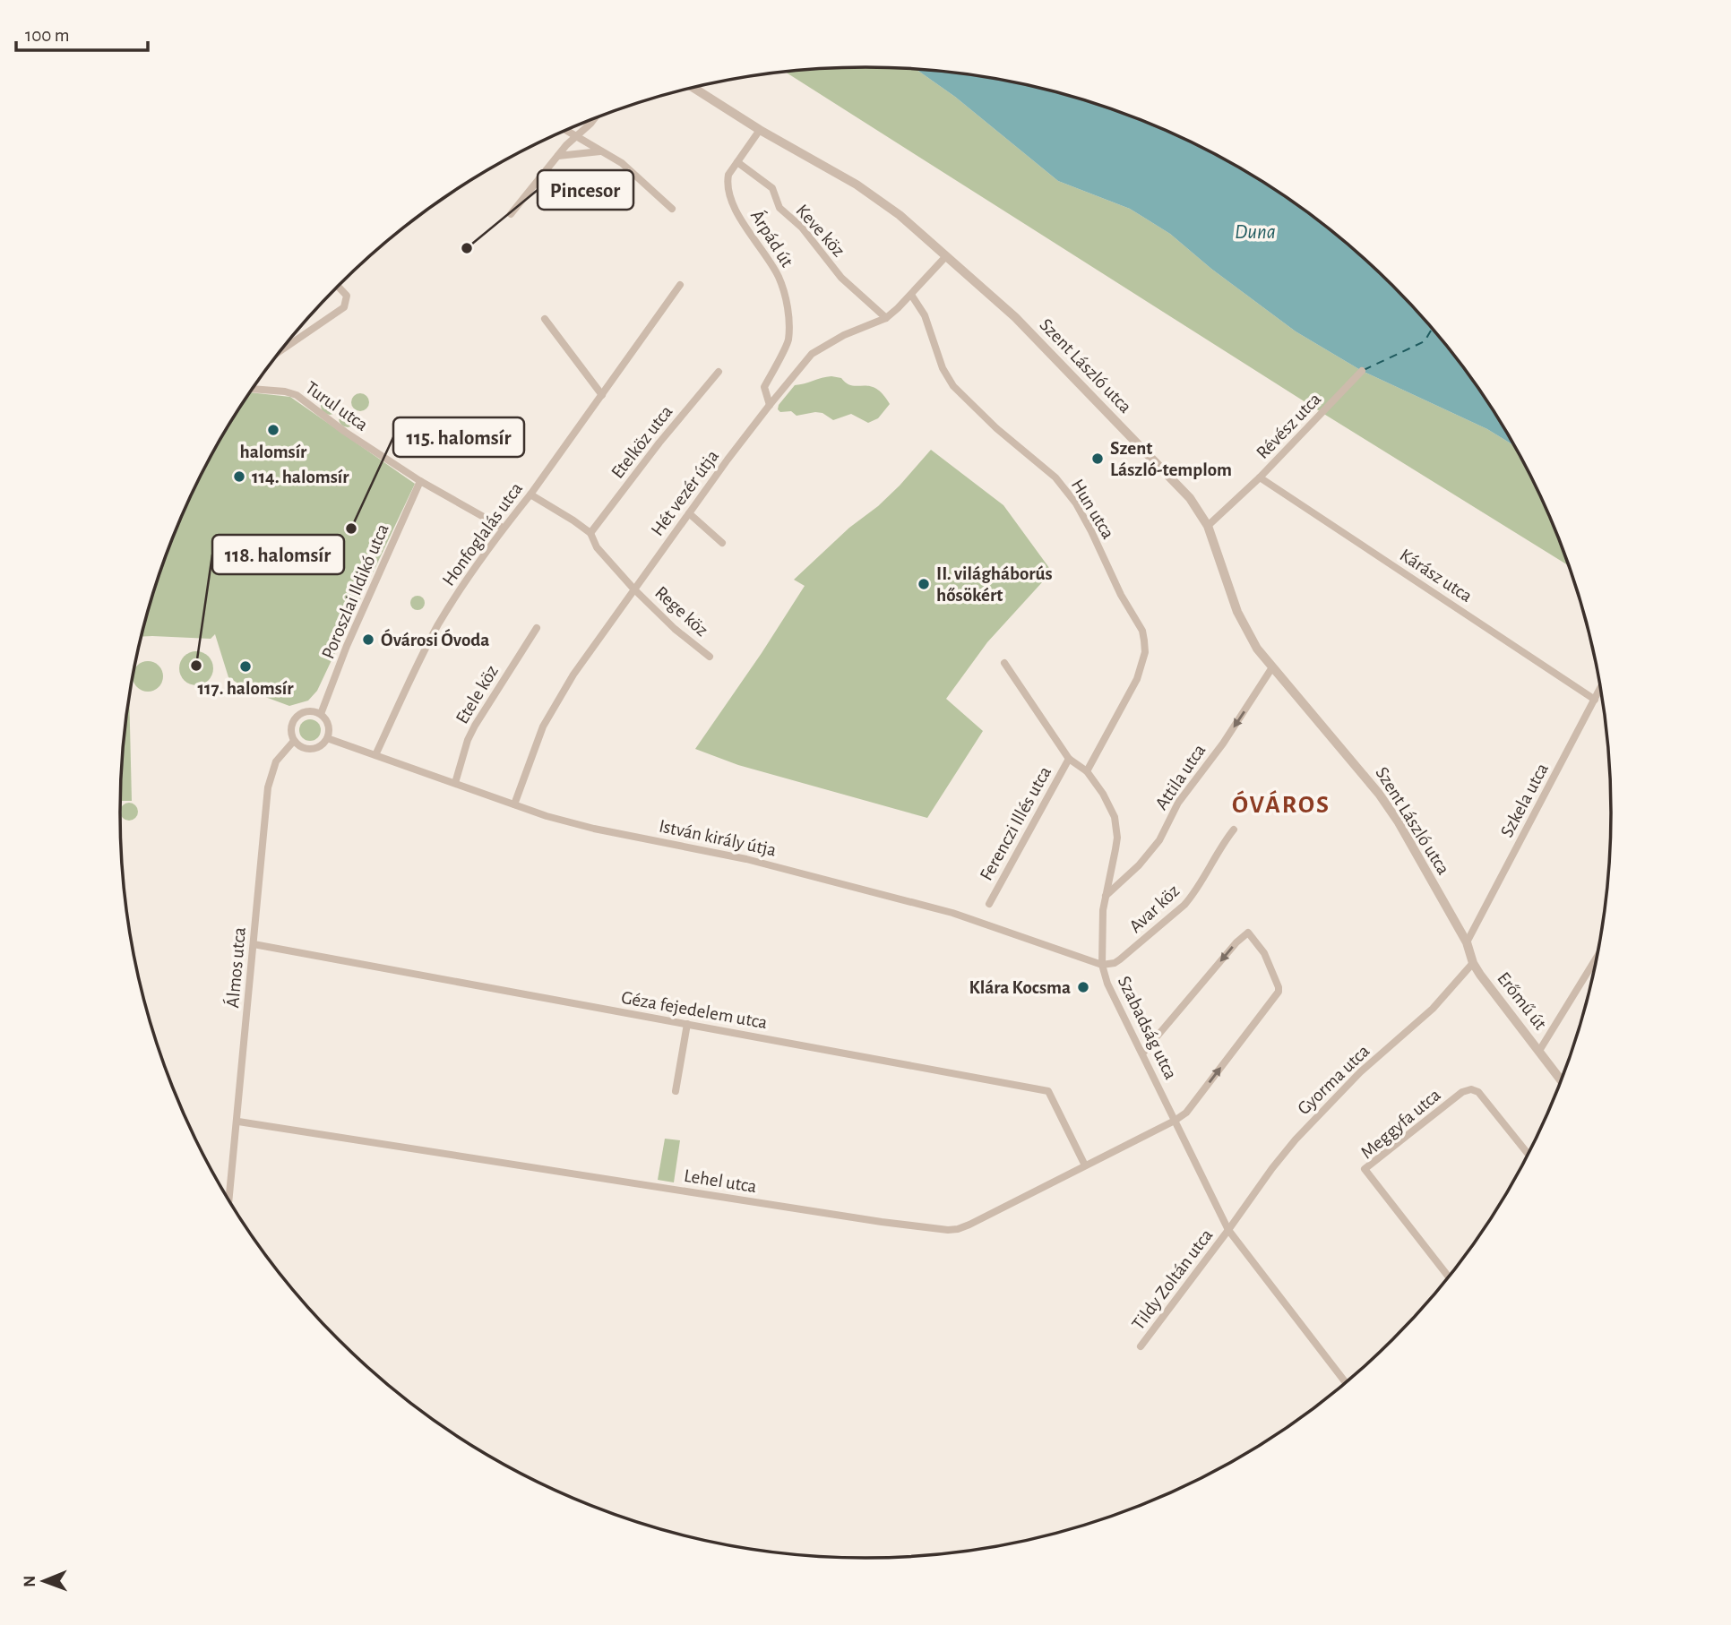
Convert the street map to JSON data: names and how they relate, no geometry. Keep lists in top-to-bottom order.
{
  "streets": {
    "street": [
      "Keve köz",
      "Árpád út",
      "Szent László utca",
      "Turul utca",
      "Révész utca",
      "Etelköz utca",
      "Hét vezér útja",
      "Hun utca",
      "Honfoglalás utca",
      "Kárász utca",
      "Poroszlai Ildikó utca",
      "Rege köz",
      "Etele köz",
      "Attila utca",
      "Szkela utca",
      "Ferenczi Illés utca",
      "István király útja",
      "Avar köz",
      "Álmos utca",
      "Erőmű út",
      "Géza fejedelem utca",
      "Szabadság utca",
      "Gyorma utca",
      "Meggyfa utca",
      "Lehel utca",
      "Tildy Zoltán utca"
    ]
  },
  "crossings": [
    ["Keve köz", "Árpád út"],
    ["Keve köz", "Hét vezér útja"],
    ["Árpád út", "Szent László utca"],
    ["Árpád út", "Hét vezér útja"],
    ["Szent László utca", "Révész utca"],
    ["Szent László utca", "Hét vezér útja"],
    ["Szent László utca", "Attila utca"],
    ["Szent László utca", "Szkela utca"],
    ["Szent László utca", "Erőmű út"],
    ["Szent László utca", "Gyorma utca"],
    ["Turul utca", "Honfoglalás utca"],
    ["Turul utca", "Poroszlai Ildikó utca"],
    ["Révész utca", "Kárász utca"],
    ["Etelköz utca", "Rege köz"],
    ["Hét vezér útja", "Hun utca"],
    ["Hét vezér útja", "Rege köz"],
    ["Hét vezér útja", "István király útja"],
    ["Hun utca", "Szabadság utca"],
    ["Honfoglalás utca", "István király útja"],
    ["Kárász utca", "Szkela utca"],
    ["Poroszlai Ildikó utca", "István király útja"],
    ["Poroszlai Ildikó utca", "Álmos utca"],
    ["Etele köz", "István király útja"],
    ["Attila utca", "Szabadság utca"],
    ["Ferenczi Illés utca", "Szabadság utca"],
    ["István király útja", "Avar köz"],
    ["István király útja", "Álmos utca"],
    ["István király útja", "Szabadság utca"],
    ["Avar köz", "Szabadság utca"],
    ["Álmos utca", "Géza fejedelem utca"],
    ["Álmos utca", "Lehel utca"],
    ["Erőmű út", "Gyorma utca"],
    ["Géza fejedelem utca", "Lehel utca"],
    ["Szabadság utca", "Gyorma utca"],
    ["Szabadság utca", "Lehel utca"],
    ["Szabadság utca", "Tildy Zoltán utca"],
    ["Gyorma utca", "Tildy Zoltán utca"]
  ],
  "one_way": ["Attila utca"],
  "districts": ["ÓVÁROS"],
  "water": ["Duna"],
  "places": [
    "Pincesor",
    "halomsír",
    "Szent László-templom",
    "114. halomsír",
    "115. halomsír",
    "II. világháborús hősökért",
    "Óvárosi Óvoda",
    "118. halomsír",
    "117. halomsír",
    "Klára Kocsma"
  ],
  "scale_bar": "100 m",
  "north": "left"
}
